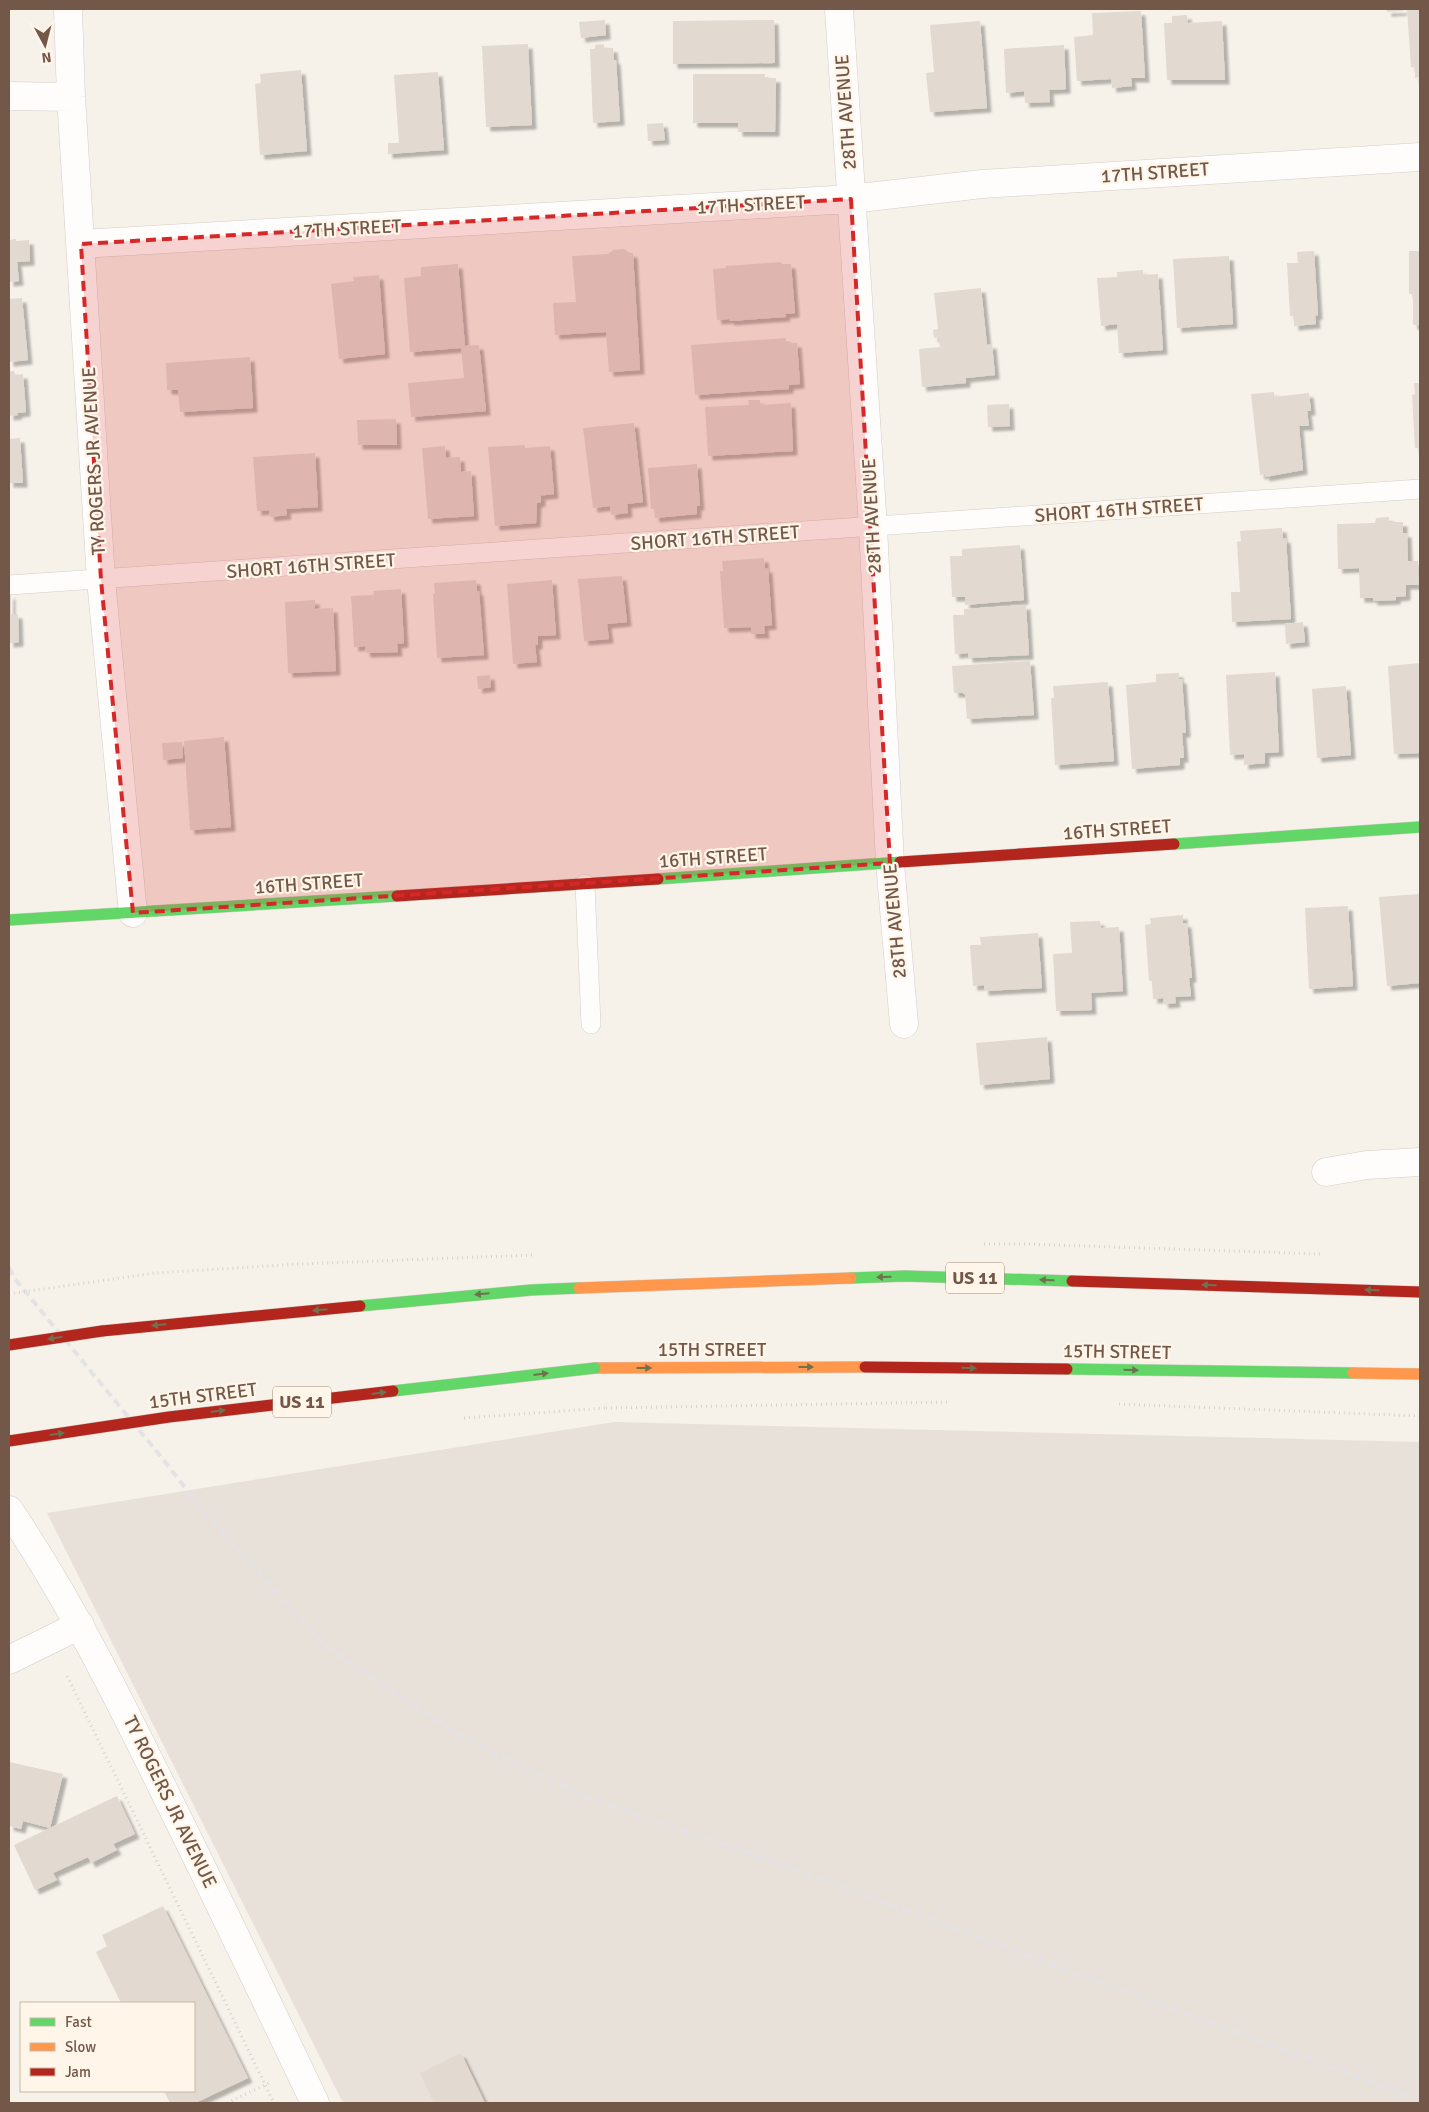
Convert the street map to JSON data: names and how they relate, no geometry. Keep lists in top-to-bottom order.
{
  "streets": {
    "main road": ["16TH STREET", "US 11", "15TH STREET"],
    "street": ["28TH AVENUE", "17TH STREET", "TY ROGERS JR AVENUE"],
    "lane": ["SHORT 16TH STREET"]
  },
  "crossings": [
    ["28TH AVENUE", "17TH STREET"],
    ["28TH AVENUE", "SHORT 16TH STREET"],
    ["28TH AVENUE", "16TH STREET"],
    ["17TH STREET", "TY ROGERS JR AVENUE"],
    ["TY ROGERS JR AVENUE", "SHORT 16TH STREET"],
    ["TY ROGERS JR AVENUE", "16TH STREET"]
  ],
  "legend": ["Fast", "Slow", "Jam"],
  "north": "bottom"
}
